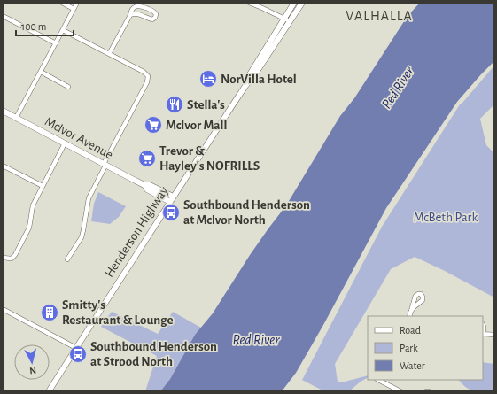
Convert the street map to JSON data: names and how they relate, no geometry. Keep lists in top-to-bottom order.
{
  "streets": {
    "main road": ["McIvor Avenue", "Henderson Highway"]
  },
  "crossings": [
    ["McIvor Avenue", "Henderson Highway"]
  ],
  "districts": ["VALHALLA"],
  "water": ["Red River"],
  "parks": ["McBeth Park"],
  "places": {
    "hotel": ["NorVilla Hotel"],
    "restaurant": ["Stella's"],
    "supermarket": ["McIvor Mall", "Trevor & Hayley's NOFRILLS"],
    "bus stop": ["Southbound Henderson at McIvor North", "Southbound Henderson at Strood North"],
    "building": ["Smitty's Restaurant & Lounge"]
  },
  "legend": ["Road", "Park", "Water"],
  "scale_bar": "100 m",
  "north": "bottom"
}
